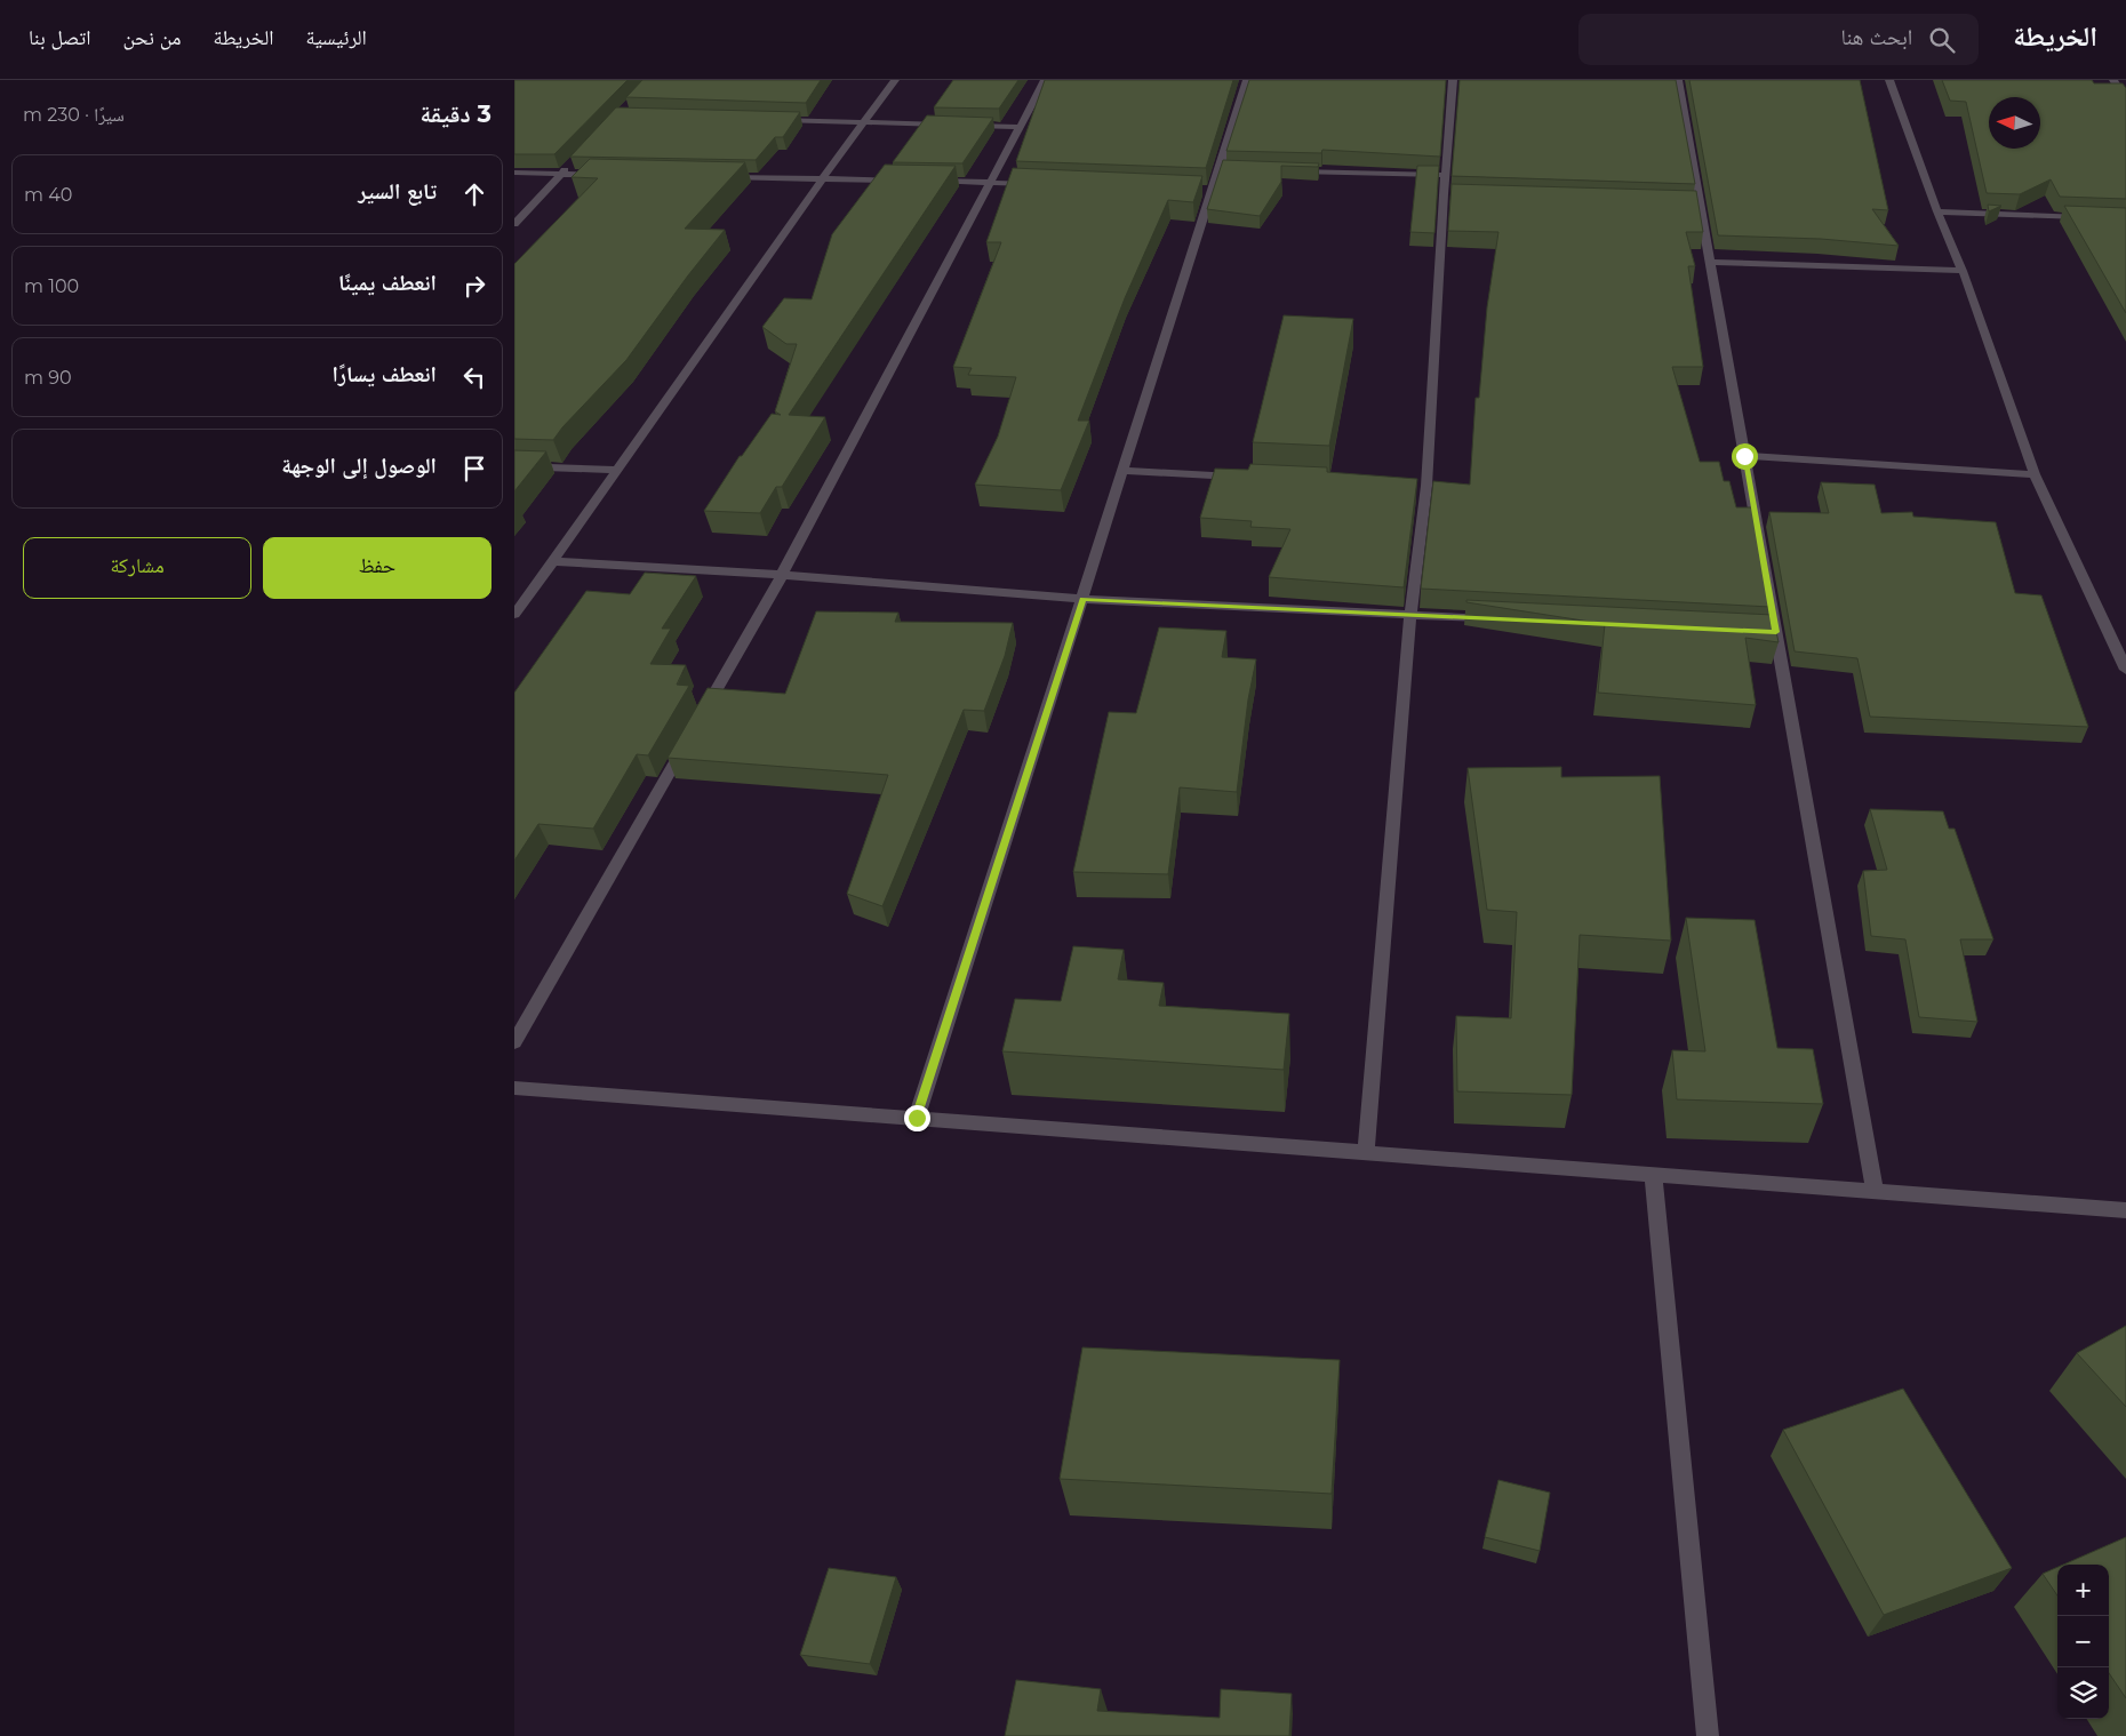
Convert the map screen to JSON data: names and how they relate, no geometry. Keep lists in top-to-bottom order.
{
  "north": "left",
  "page": {
    "header": "الخريطة",
    "search": "ابحث هنا",
    "nav": [
      "الرئيسية",
      "الخريطة",
      "من نحن",
      "اتصل بنا"
    ],
    "heading": ["3 دقيقة", "سيرًا · 230 m"],
    "list": [
      ["تابع السير", "40 m"],
      ["انعطف يمينًا", "100 m"],
      ["انعطف يسارًا", "90 m"],
      "الوصول إلى الوجهة"
    ],
    "buttons": ["حفظ", "مشاركة"],
    "map_buttons": ["+", "−"]
  }
}
